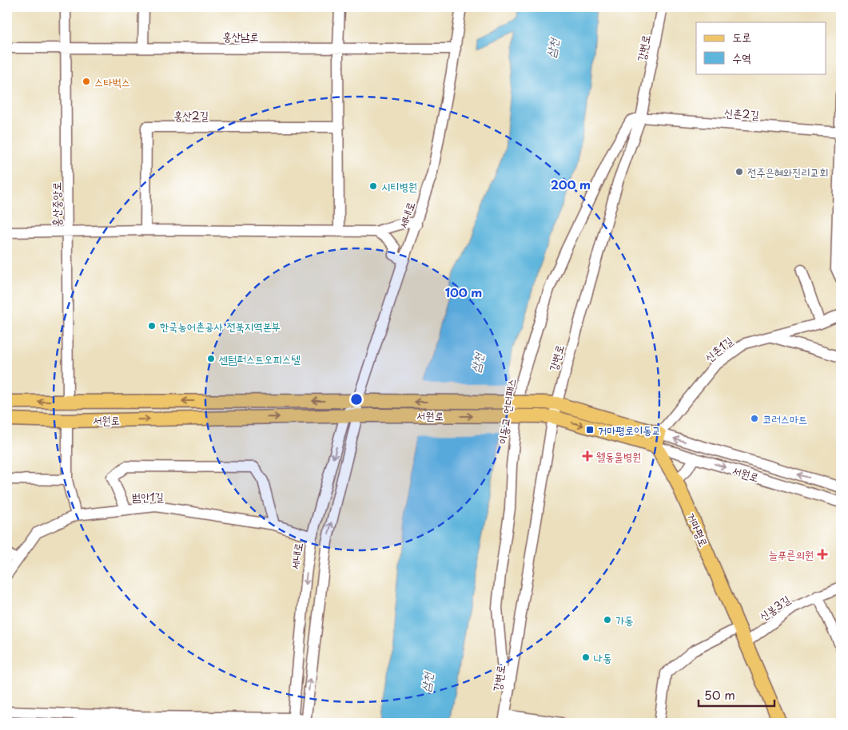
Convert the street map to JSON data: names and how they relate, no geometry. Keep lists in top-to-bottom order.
{
  "streets": {
    "main road": ["서원로", "거마평로"],
    "street": [
      "홍산남로",
      "강변로",
      "신촌2길",
      "홍산2길",
      "홍산중앙로",
      "세내로",
      "신촌1길",
      "이동교 언더패스",
      "범안1길",
      "신봉3길"
    ]
  },
  "crossings": [
    ["홍산남로", "홍산중앙로"],
    ["홍산남로", "세내로"],
    ["강변로", "신촌2길"],
    ["강변로", "이동교 언더패스"],
    ["강변로", "서원로"],
    ["신촌2길", "이동교 언더패스"],
    ["홍산중앙로", "서원로"],
    ["세내로", "서원로"],
    ["세내로", "범안1길"],
    ["신촌1길", "서원로"],
    ["신촌1길", "거마평로"],
    ["서원로", "거마평로"],
    ["거마평로", "신봉3길"]
  ],
  "water": ["삼천"],
  "places": {
    "other": [
      "스타벅스",
      "전주은혜와진리교회",
      "시티병원",
      "한국농어촌공사 전북지역본부",
      "센텀퍼스트오피스텔",
      "코러스마트",
      "가동",
      "나동"
    ],
    "transit": ["거마평로이동교"],
    "health": ["웰동물병원", "늘푸른의원"]
  },
  "legend": ["도로", "수역"],
  "scale_bar": "50 m",
  "rings": ["200 m", "100 m"]
}
